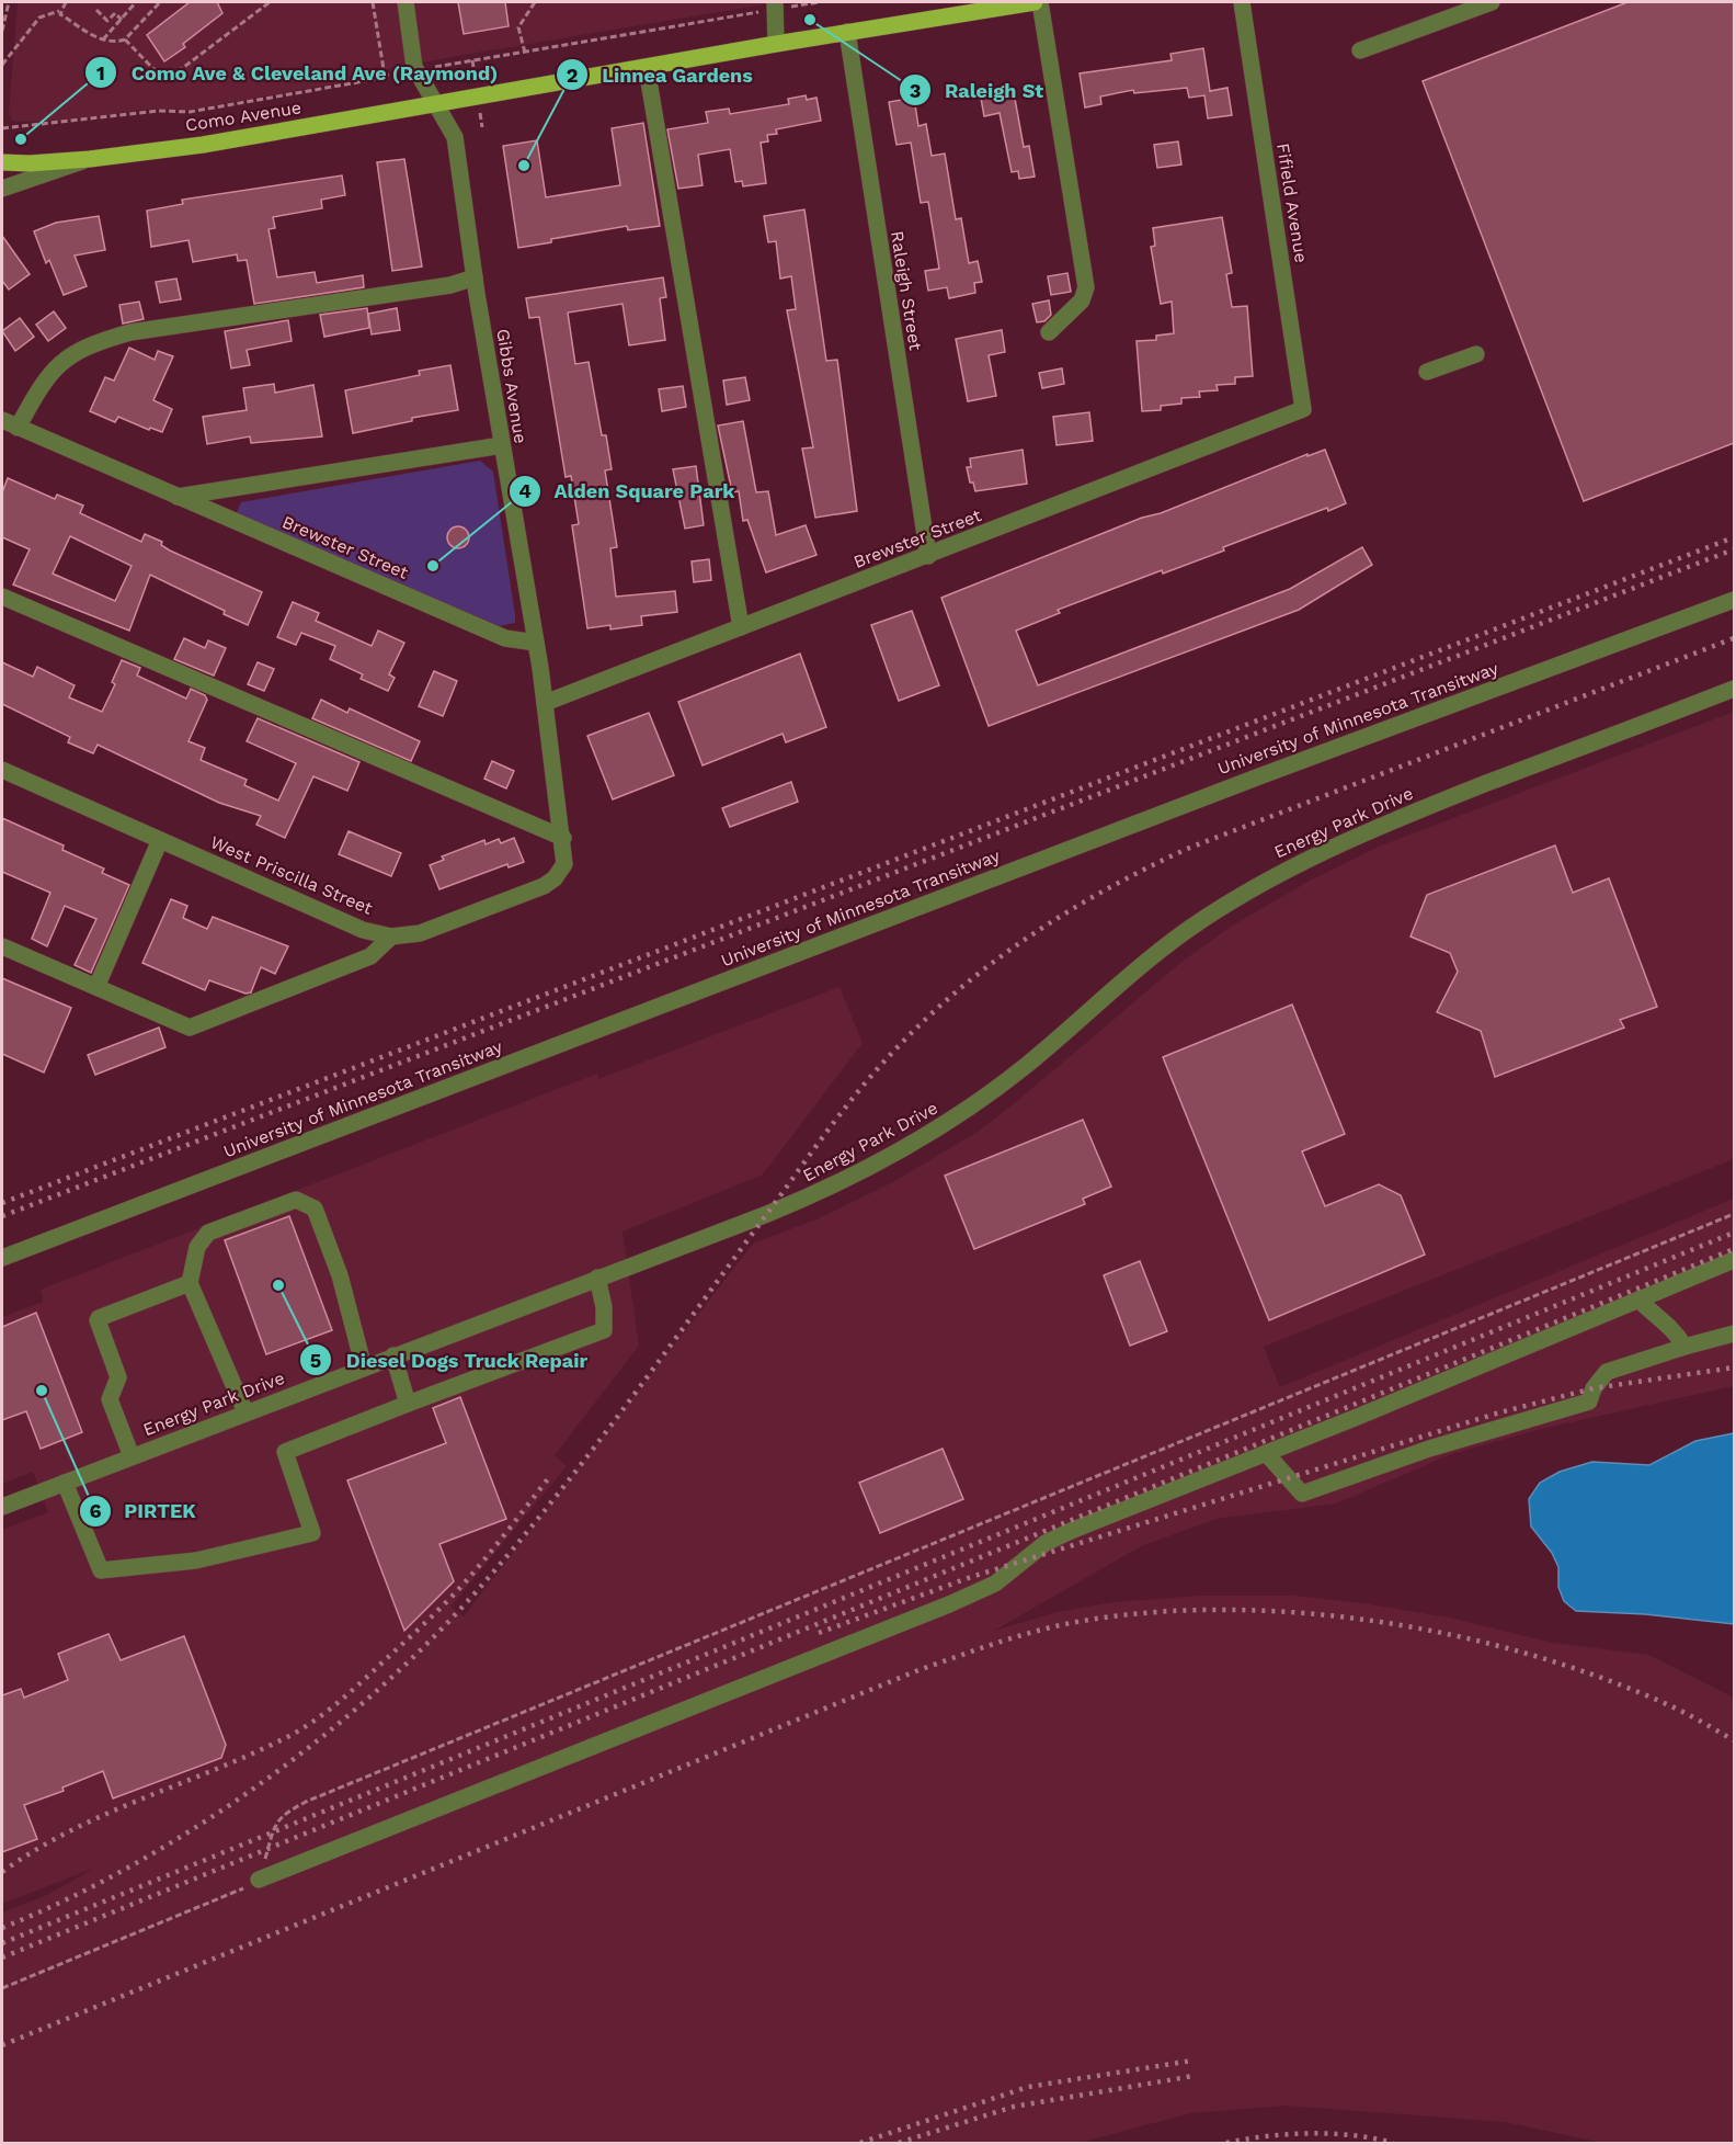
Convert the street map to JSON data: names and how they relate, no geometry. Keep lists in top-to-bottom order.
{
  "streets": {
    "main road": ["Como Avenue"],
    "street": [
      "Fifield Avenue",
      "Raleigh Street",
      "Gibbs Avenue",
      "Brewster Street",
      "University of Minnesota Transitway",
      "Energy Park Drive",
      "West Priscilla Street"
    ]
  },
  "crossings": [
    ["Como Avenue", "Raleigh Street"],
    ["Como Avenue", "Gibbs Avenue"],
    ["Fifield Avenue", "Brewster Street"],
    ["Raleigh Street", "Brewster Street"],
    ["Gibbs Avenue", "Brewster Street"],
    ["Gibbs Avenue", "West Priscilla Street"]
  ],
  "places": [
    "Raleigh St",
    "Como Ave & Cleveland Ave (Raymond)",
    "Linnea Gardens",
    "Alden Square Park",
    "Diesel Dogs Truck Repair",
    "PIRTEK"
  ]
}
